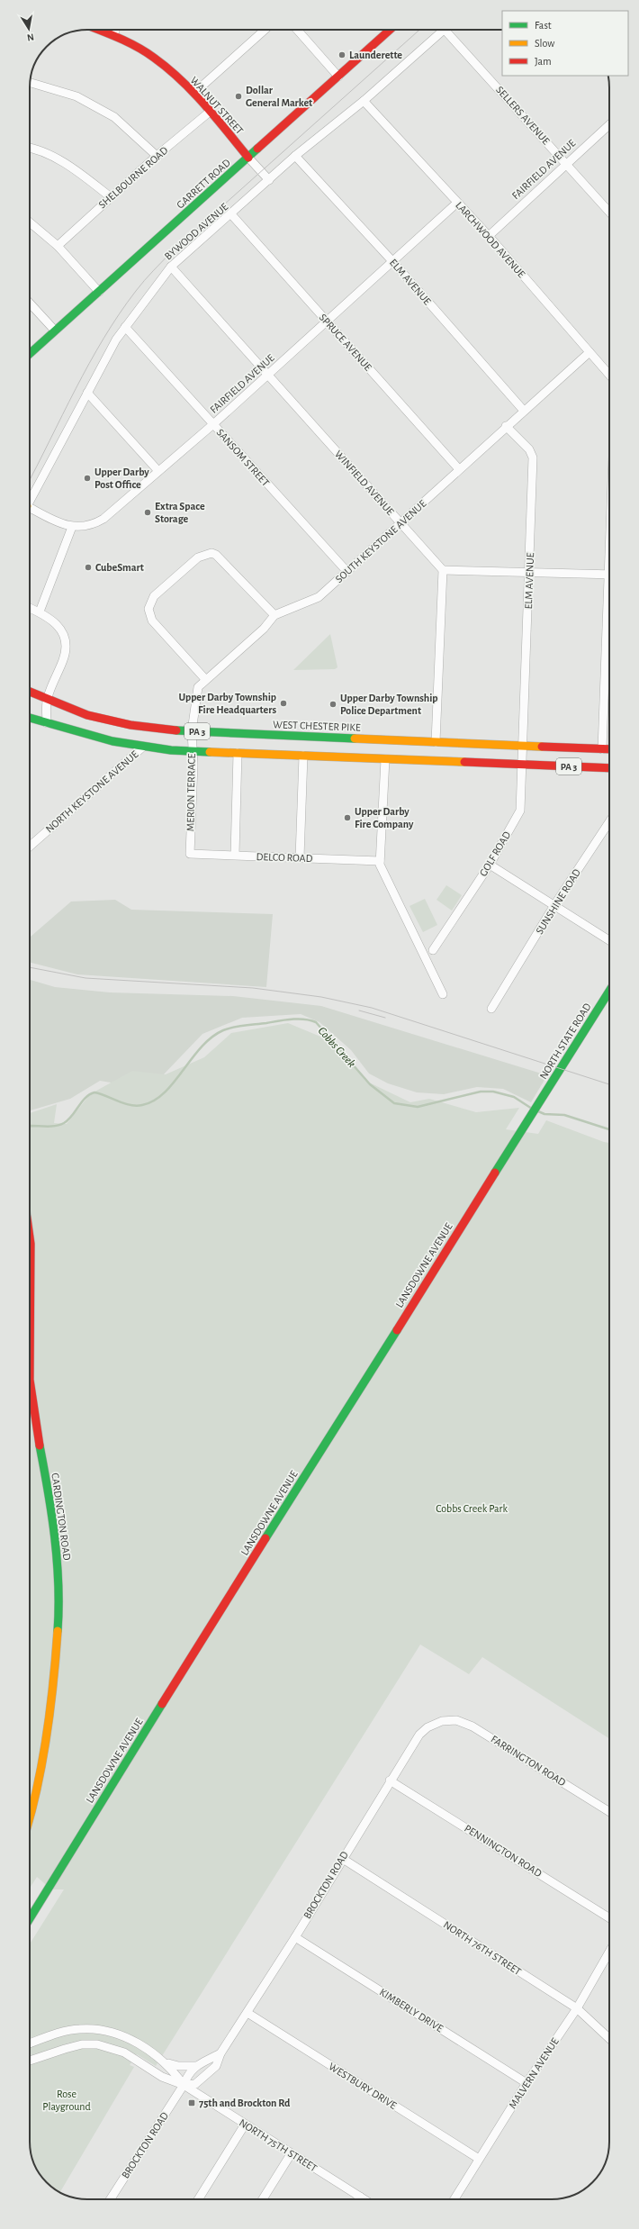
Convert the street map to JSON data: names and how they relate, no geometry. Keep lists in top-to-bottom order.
{
  "streets": {
    "main road": [
      "WALNUT STREET",
      "GARRETT ROAD",
      "WEST CHESTER PIKE",
      "PA 3",
      "NORTH STATE ROAD",
      "LANSDOWNE AVENUE",
      "CARDINGTON ROAD"
    ],
    "street": [
      "SELLERS AVENUE",
      "FAIRFIELD AVENUE",
      "SHELBOURNE ROAD",
      "BYWOOD AVENUE",
      "LARCHWOOD AVENUE",
      "ELM AVENUE",
      "SPRUCE AVENUE",
      "SANSOM STREET",
      "WINFIELD AVENUE",
      "SOUTH KEYSTONE AVENUE",
      "NORTH KEYSTONE AVENUE",
      "MERION TERRACE",
      "GOLF ROAD",
      "DELCO ROAD",
      "SUNSHINE ROAD",
      "FARRINGTON ROAD",
      "PENNINGTON ROAD",
      "BROCKTON ROAD",
      "NORTH 76TH STREET",
      "KIMBERLY DRIVE",
      "MALVERN AVENUE",
      "WESTBURY DRIVE",
      "NORTH 75TH STREET"
    ]
  },
  "crossings": [
    ["WALNUT STREET", "SHELBOURNE ROAD"],
    ["WALNUT STREET", "GARRETT ROAD"],
    ["WALNUT STREET", "BYWOOD AVENUE"],
    ["SELLERS AVENUE", "FAIRFIELD AVENUE"],
    ["SELLERS AVENUE", "BYWOOD AVENUE"],
    ["FAIRFIELD AVENUE", "LARCHWOOD AVENUE"],
    ["FAIRFIELD AVENUE", "ELM AVENUE"],
    ["FAIRFIELD AVENUE", "SPRUCE AVENUE"],
    ["FAIRFIELD AVENUE", "SANSOM STREET"],
    ["FAIRFIELD AVENUE", "WINFIELD AVENUE"],
    ["BYWOOD AVENUE", "LARCHWOOD AVENUE"],
    ["BYWOOD AVENUE", "ELM AVENUE"],
    ["BYWOOD AVENUE", "SPRUCE AVENUE"],
    ["BYWOOD AVENUE", "SANSOM STREET"],
    ["BYWOOD AVENUE", "WINFIELD AVENUE"],
    ["LARCHWOOD AVENUE", "SOUTH KEYSTONE AVENUE"],
    ["ELM AVENUE", "SOUTH KEYSTONE AVENUE"],
    ["ELM AVENUE", "WEST CHESTER PIKE"],
    ["ELM AVENUE", "GOLF ROAD"],
    ["SPRUCE AVENUE", "SOUTH KEYSTONE AVENUE"],
    ["SANSOM STREET", "SOUTH KEYSTONE AVENUE"],
    ["WINFIELD AVENUE", "SOUTH KEYSTONE AVENUE"],
    ["WEST CHESTER PIKE", "NORTH KEYSTONE AVENUE"],
    ["WEST CHESTER PIKE", "MERION TERRACE"],
    ["WEST CHESTER PIKE", "GOLF ROAD"],
    ["MERION TERRACE", "DELCO ROAD"],
    ["NORTH STATE ROAD", "LANSDOWNE AVENUE"],
    ["FARRINGTON ROAD", "BROCKTON ROAD"],
    ["PENNINGTON ROAD", "BROCKTON ROAD"],
    ["BROCKTON ROAD", "NORTH 76TH STREET"],
    ["BROCKTON ROAD", "KIMBERLY DRIVE"],
    ["BROCKTON ROAD", "WESTBURY DRIVE"],
    ["BROCKTON ROAD", "NORTH 75TH STREET"],
    ["NORTH 76TH STREET", "MALVERN AVENUE"],
    ["KIMBERLY DRIVE", "MALVERN AVENUE"],
    ["MALVERN AVENUE", "WESTBURY DRIVE"]
  ],
  "water": ["Cobbs Creek"],
  "parks": ["Cobbs Creek Park", "Rose Playground"],
  "places": {
    "other": [
      "Launderette",
      "Dollar General Market",
      "Upper Darby Post Office",
      "Extra Space Storage",
      "CubeSmart",
      "Upper Darby Township Fire Headquarters",
      "Upper Darby Township Police Department",
      "Upper Darby Fire Company"
    ],
    "transit": ["75th and Brockton Rd"]
  },
  "legend": ["Fast", "Slow", "Jam"],
  "north": "bottom"
}
